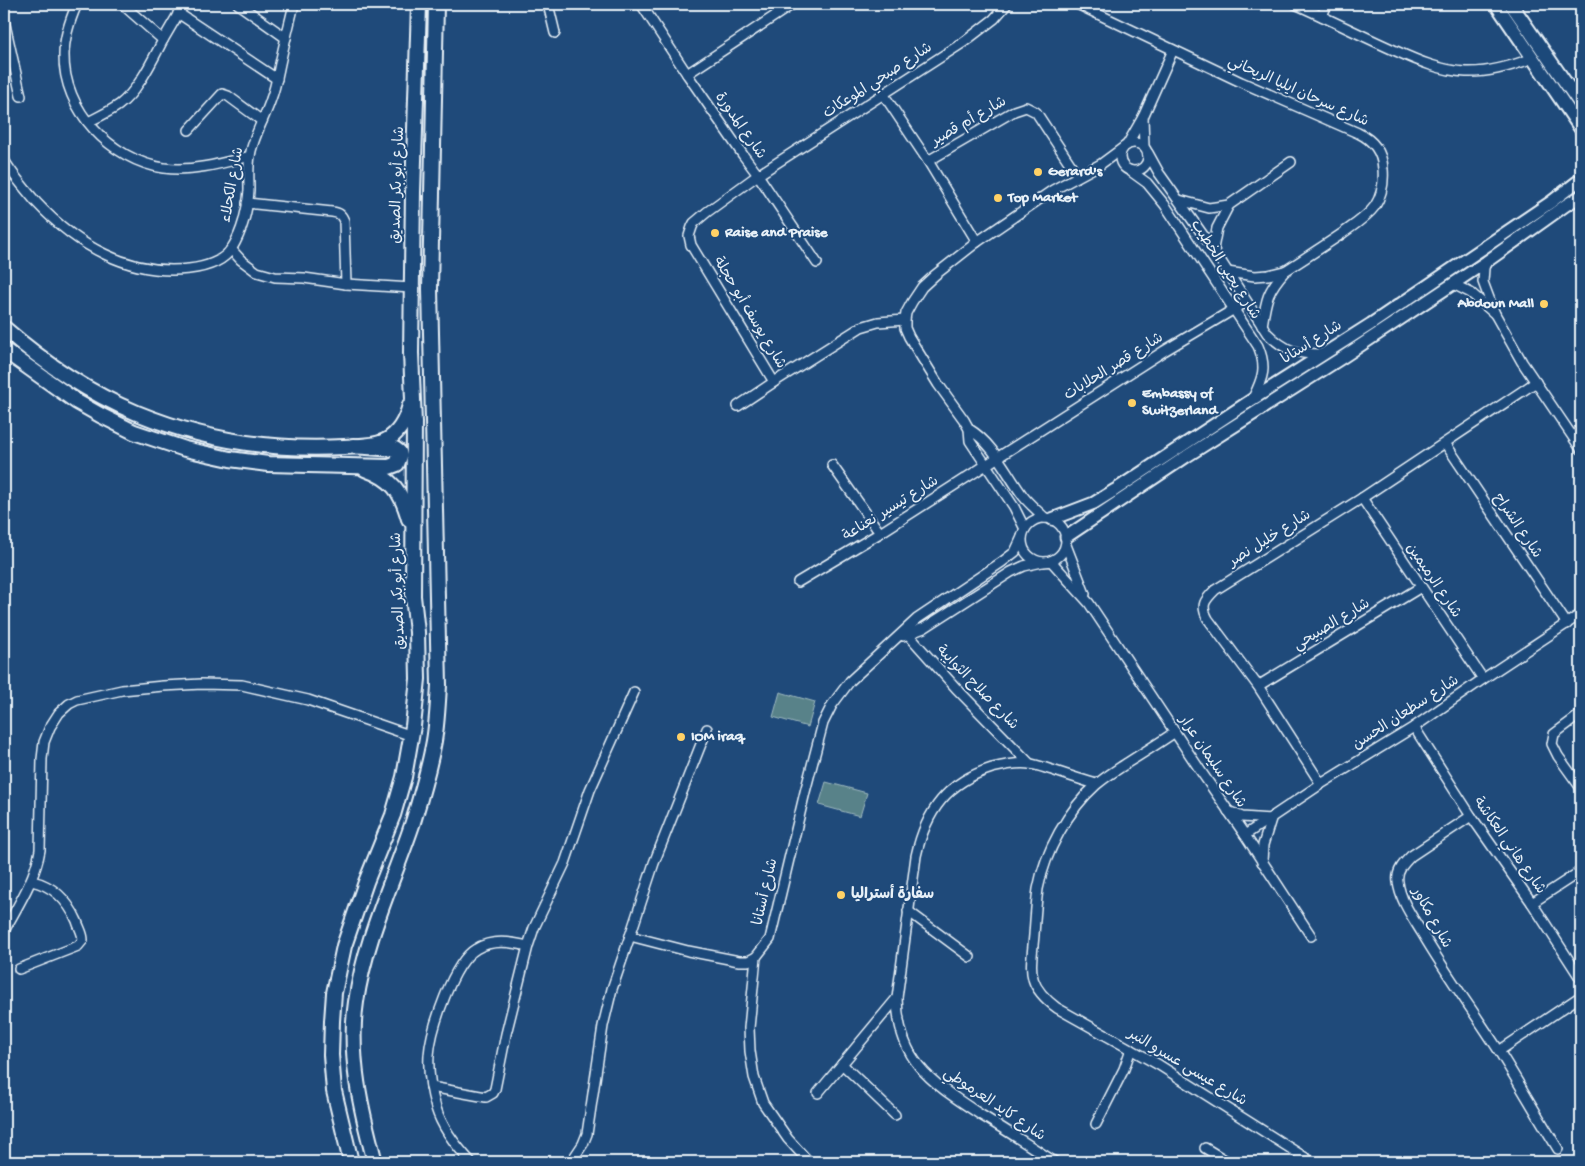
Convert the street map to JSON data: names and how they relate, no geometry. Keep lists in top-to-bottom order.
{
  "streets": {
    "main road": ["شارع أبو بكر الصديق"],
    "street": [
      "شارع صبحي الموعكات",
      "شارع سرحان ايليا الريحاني",
      "شارع أم قصير",
      "شارع المدورة",
      "شارع الكحلاء",
      "شارع يحيى الخطيب",
      "شارع يوسف أبو حجلة",
      "شارع أستانا",
      "شارع قصر الحلابات",
      "شارع تيسير نعناعة",
      "شارع الشراح",
      "شارع خليل نصر",
      "شارع الرميمين",
      "شارع الصبيحي",
      "شارع صلاح الثوايبة",
      "شارع سطعان الحسن",
      "شارع سليمان عرار",
      "شارع هاني العكاشة",
      "شارع مكاور",
      "شارع عيسى عسرو النبر",
      "شارع كايد العرموطي"
    ]
  },
  "crossings": [
    ["شارع صبحي الموعكات", "شارع المدورة"],
    ["شارع صبحي الموعكات", "شارع يوسف أبو حجلة"],
    ["شارع سرحان ايليا الريحاني", "شارع يحيى الخطيب"],
    ["شارع المدورة", "شارع يوسف أبو حجلة"],
    ["شارع يحيى الخطيب", "شارع أستانا"],
    ["شارع يحيى الخطيب", "شارع قصر الحلابات"],
    ["شارع أستانا", "شارع صلاح الثوايبة"],
    ["شارع أستانا", "شارع سليمان عرار"],
    ["شارع قصر الحلابات", "شارع تيسير نعناعة"],
    ["شارع الشراح", "شارع خليل نصر"],
    ["شارع الشراح", "شارع سطعان الحسن"],
    ["شارع خليل نصر", "شارع الرميمين"],
    ["شارع خليل نصر", "شارع الصبيحي"],
    ["شارع خليل نصر", "شارع سطعان الحسن"],
    ["شارع الرميمين", "شارع الصبيحي"],
    ["شارع الرميمين", "شارع سطعان الحسن"],
    ["شارع صلاح الثوايبة", "شارع كايد العرموطي"],
    ["شارع سطعان الحسن", "شارع سليمان عرار"],
    ["شارع سطعان الحسن", "شارع هاني العكاشة"],
    ["شارع هاني العكاشة", "شارع مكاور"],
    ["شارع عيسى عسرو النبر", "شارع كايد العرموطي"]
  ],
  "places": [
    "Gerard's",
    "Top Market",
    "Raise and Praise",
    "Abdoun Mall",
    "Embassy of Switzerland",
    "IOM iraq",
    "سفارة أستراليا"
  ]
}
